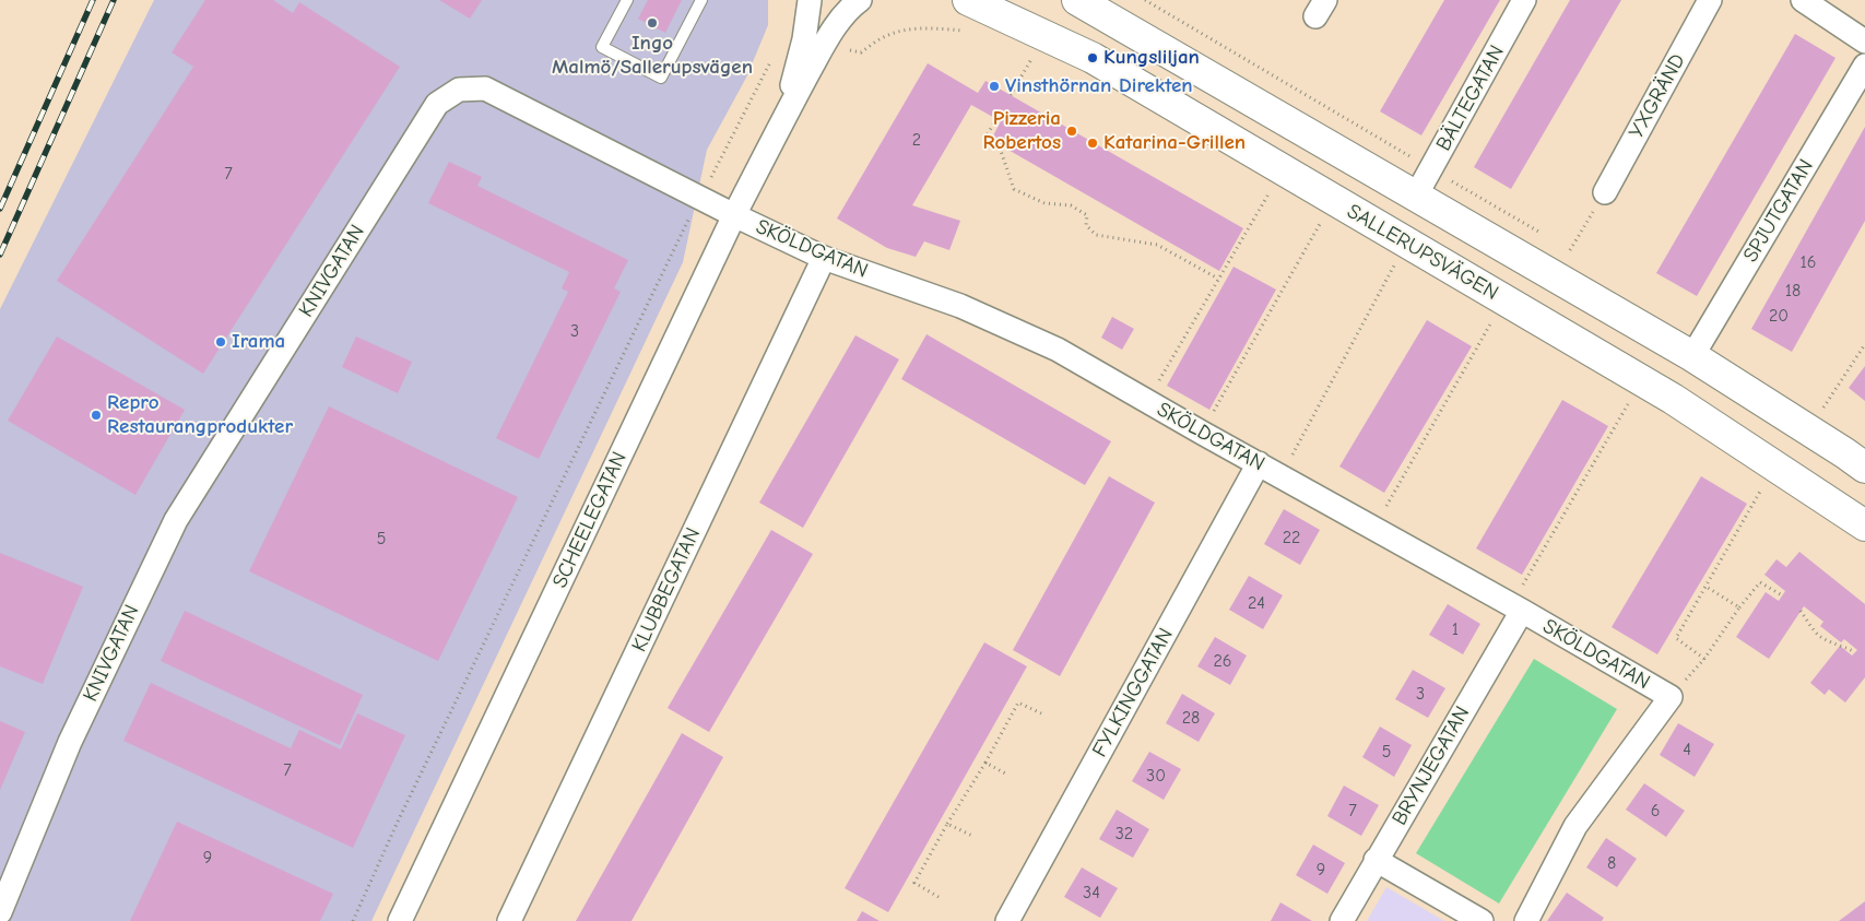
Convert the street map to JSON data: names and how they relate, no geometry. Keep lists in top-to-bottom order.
{
  "streets": {
    "main road": ["SALLERUPSVÄGEN"],
    "street": [
      "YXGRÄND",
      "BÄLTEGATAN",
      "SPJUTGATAN",
      "SKÖLDGATAN",
      "KNIVGATAN",
      "SCHEELEGATAN",
      "KLUBBEGATAN",
      "FYLKINGGATAN",
      "BRYNJEGATAN"
    ]
  },
  "crossings": [
    ["SKÖLDGATAN", "KNIVGATAN"],
    ["SKÖLDGATAN", "SCHEELEGATAN"],
    ["SKÖLDGATAN", "KLUBBEGATAN"],
    ["SKÖLDGATAN", "FYLKINGGATAN"],
    ["SKÖLDGATAN", "BRYNJEGATAN"],
    ["KNIVGATAN", "SCHEELEGATAN"]
  ],
  "places": [
    "Ingo Malmö/Sallerupsvägen",
    "Kungsliljan",
    "Vinsthörnan Direkten",
    "Pizzeria Robertos",
    "Katarina-Grillen",
    "Irama",
    "Repro Restaurangprodukter"
  ],
  "house_numbers": [
    "2",
    "7",
    "16",
    "18",
    "20",
    "3",
    "22",
    "5",
    "24",
    "1",
    "26",
    "3",
    "28",
    "4",
    "5",
    "7",
    "30",
    "7",
    "6",
    "32",
    "9",
    "8",
    "9",
    "34"
  ]
}
